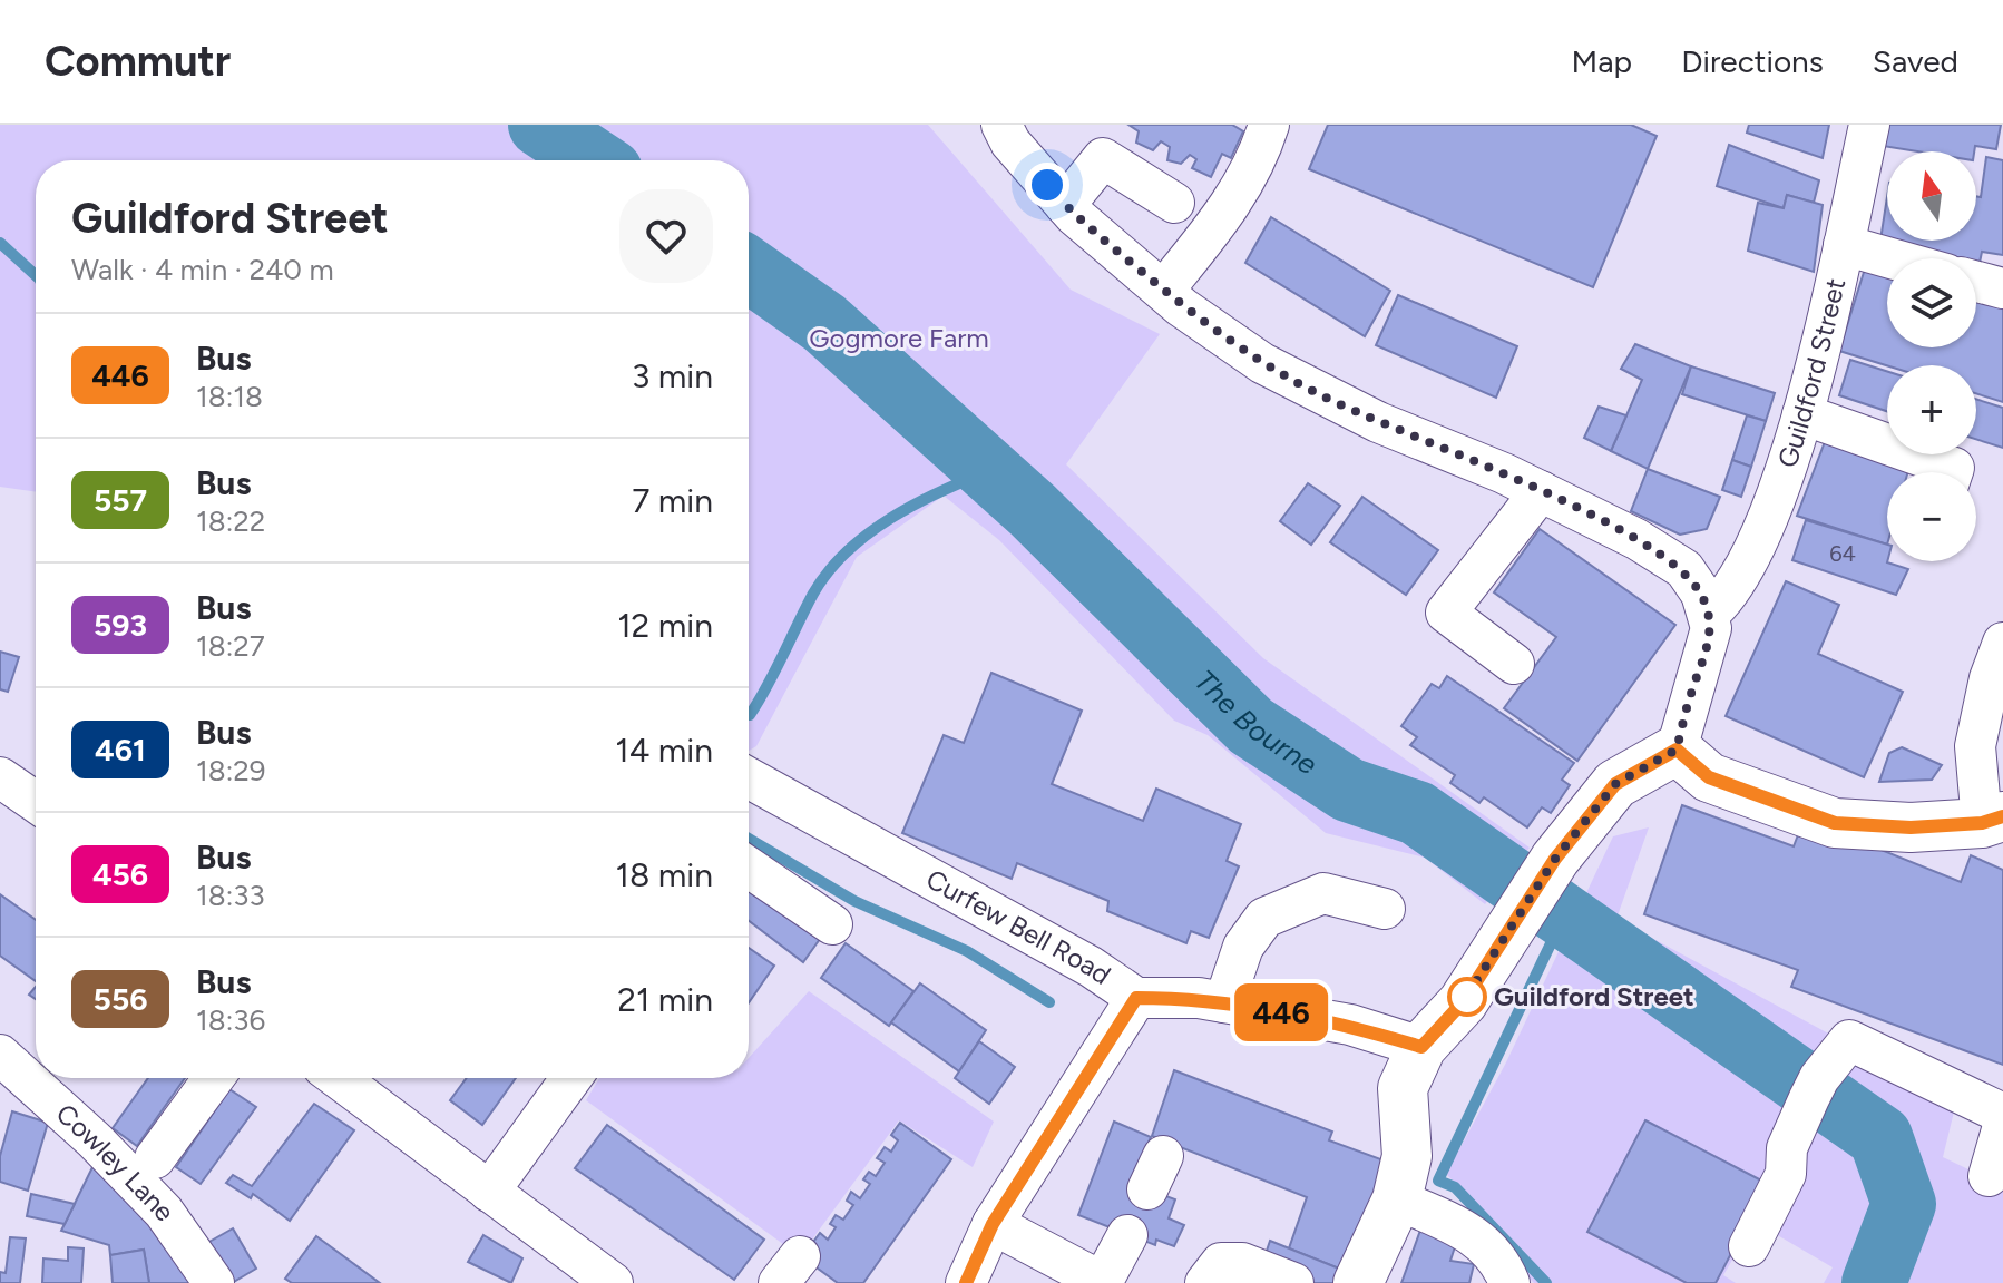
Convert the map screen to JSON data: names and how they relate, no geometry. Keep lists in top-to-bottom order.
{
  "streets": {
    "street": ["Guildford Street", "Curfew Bell Road", "Cowley Lane"]
  },
  "water": ["The Bourne"],
  "parks": ["Gogmore Farm"],
  "places": ["Guildford Street"],
  "lines": ["bus line 446"],
  "house_numbers": ["64"],
  "north": "top",
  "page": {
    "header": "Commutr",
    "nav": ["Map", "Directions", "Saved"],
    "on_map": "446",
    "map_buttons": ["+", "−"],
    "heading": ["Guildford Street", "Walk · 4 min · 240 m"],
    "list": [
      {
        "mark": "446",
        "name": "Bus",
        "note": "18:18",
        "value": "3 min"
      },
      {
        "mark": "557",
        "name": "Bus",
        "note": "18:22",
        "value": "7 min"
      },
      {
        "mark": "593",
        "name": "Bus",
        "note": "18:27",
        "value": "12 min"
      },
      {
        "mark": "461",
        "name": "Bus",
        "note": "18:29",
        "value": "14 min"
      },
      {
        "mark": "456",
        "name": "Bus",
        "note": "18:33",
        "value": "18 min"
      },
      {
        "mark": "556",
        "name": "Bus",
        "note": "18:36",
        "value": "21 min"
      }
    ]
  }
}
